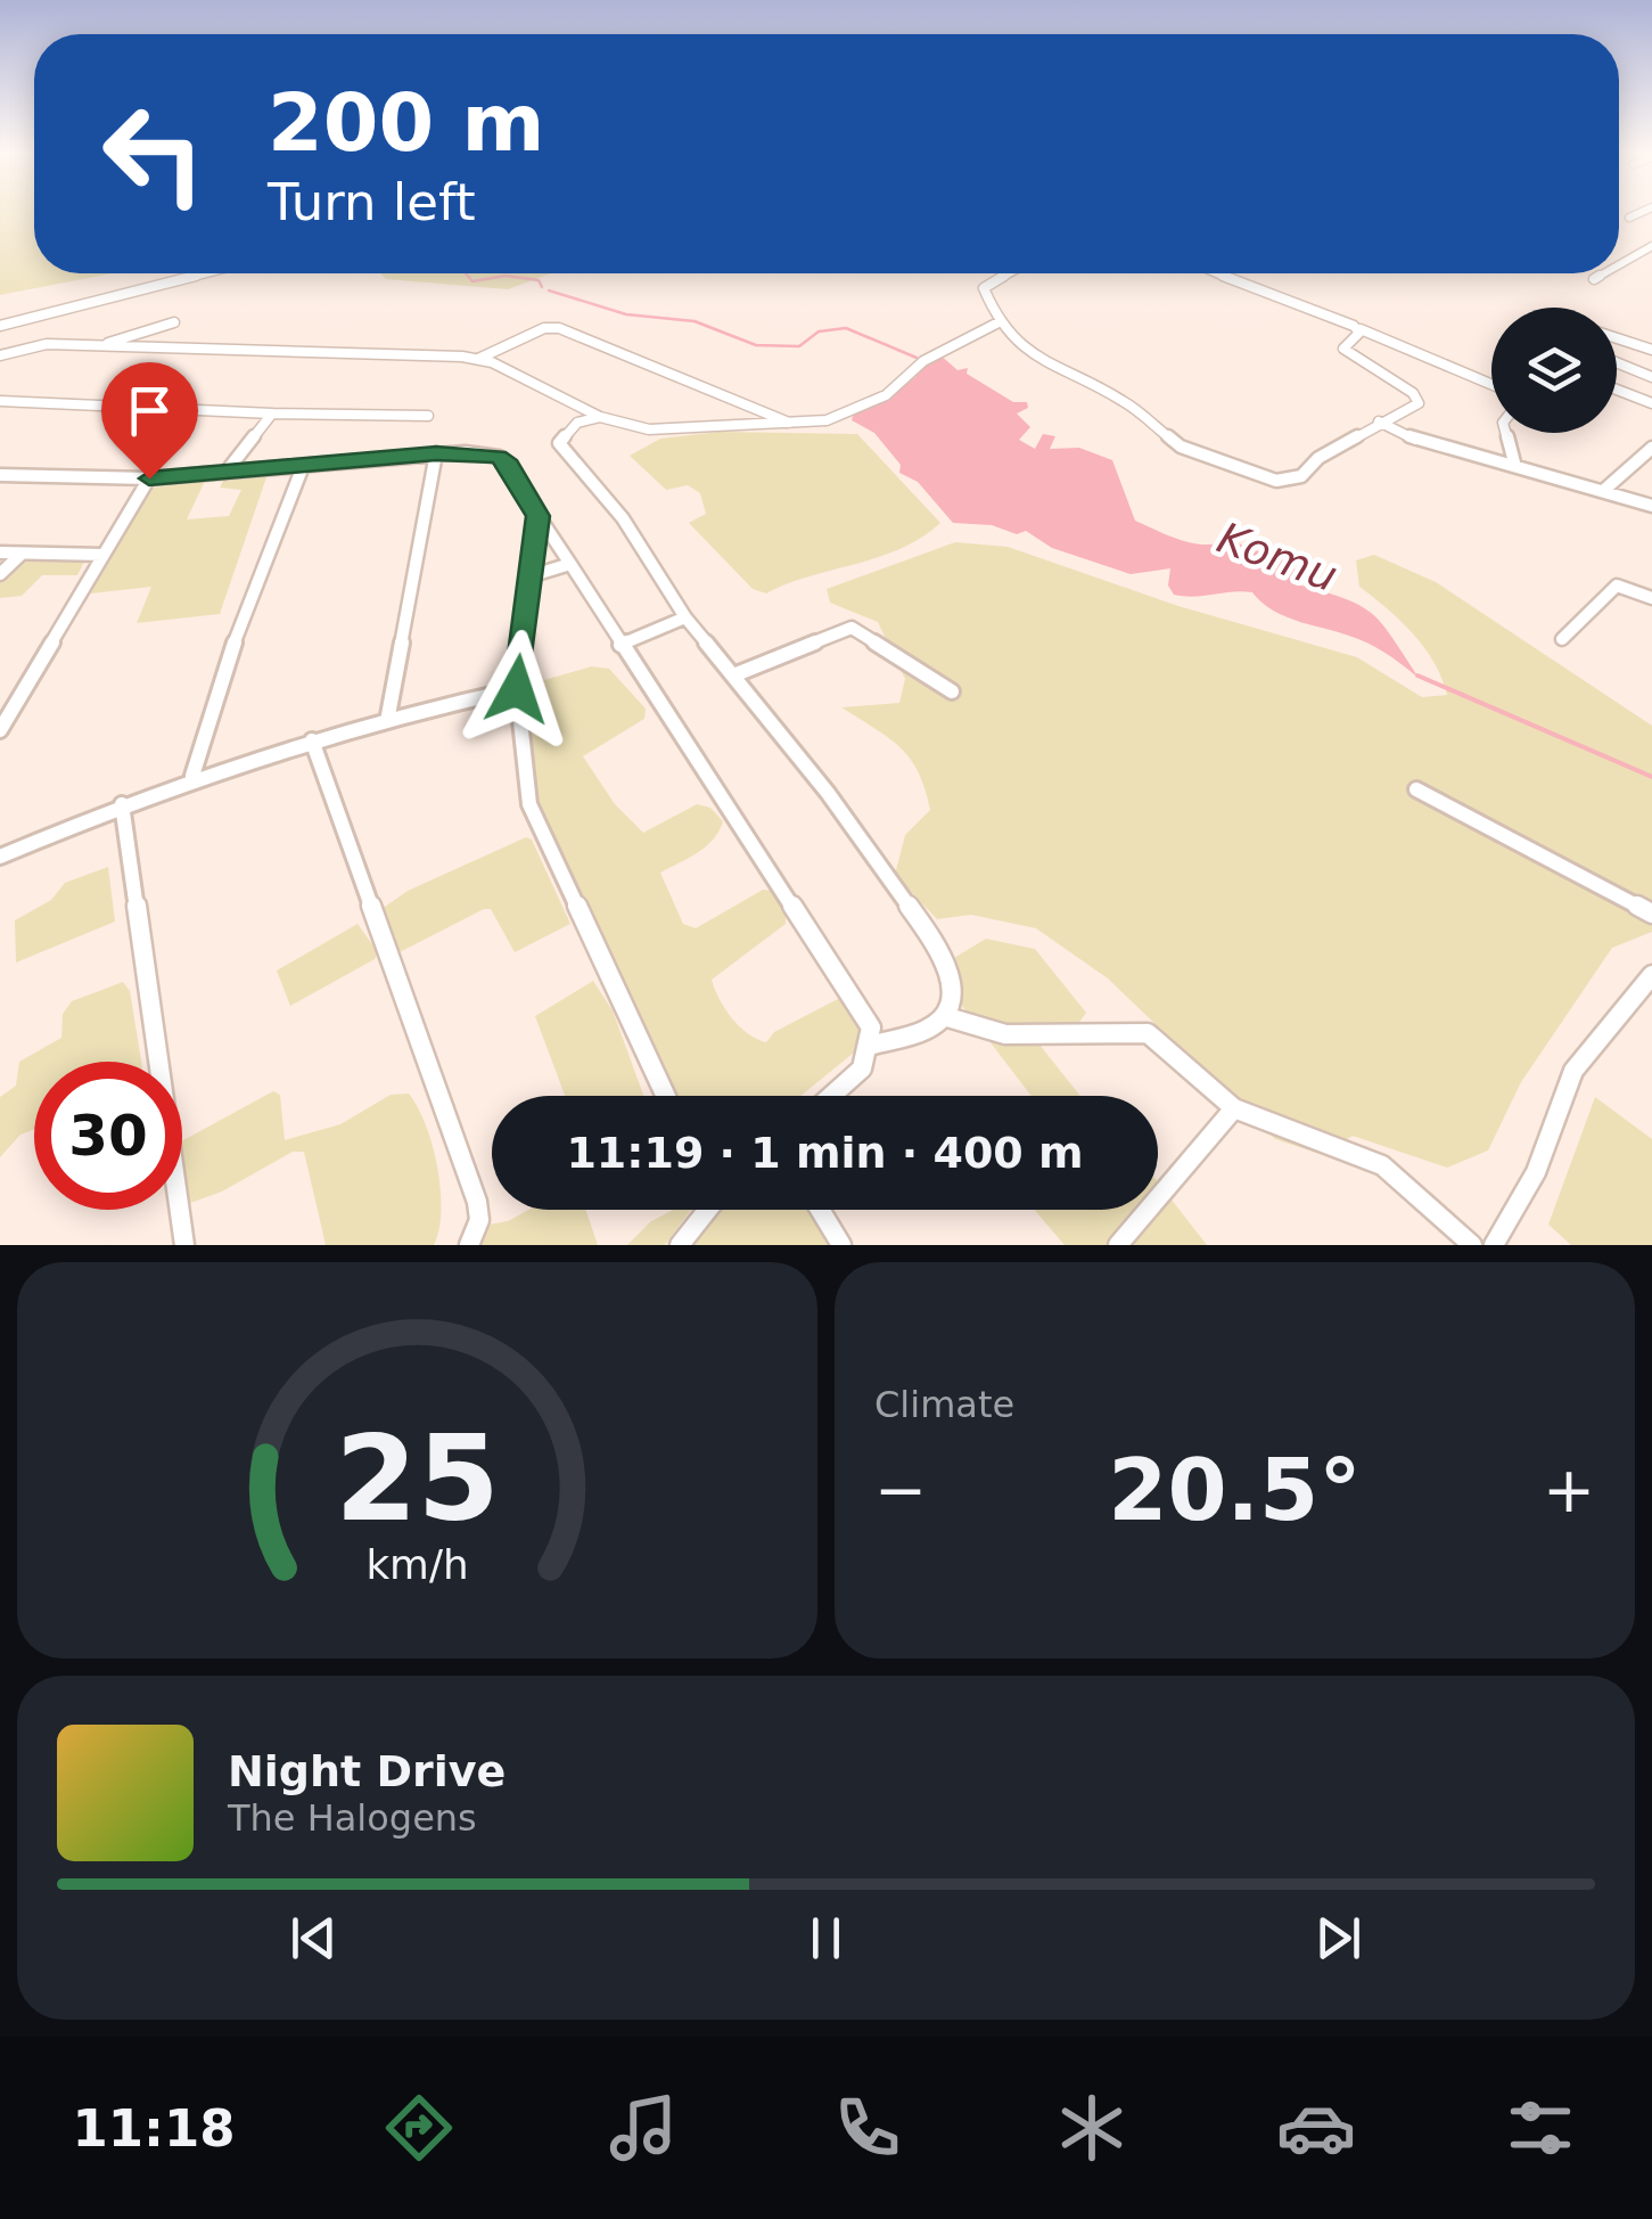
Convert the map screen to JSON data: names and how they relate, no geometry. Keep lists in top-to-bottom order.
{
  "water": ["Komu"],
  "page": {
    "turn": ["200 m", "Turn left"],
    "limit": "30",
    "trip": "11:19 · 1 min · 400 m",
    "tile": "Climate",
    "heat": ["−", "20.5°", "+"],
    "song": ["Night Drive", "The Halogens"],
    "tabs": "11:18",
    "gauge": ["25", "km/h"]
  }
}
